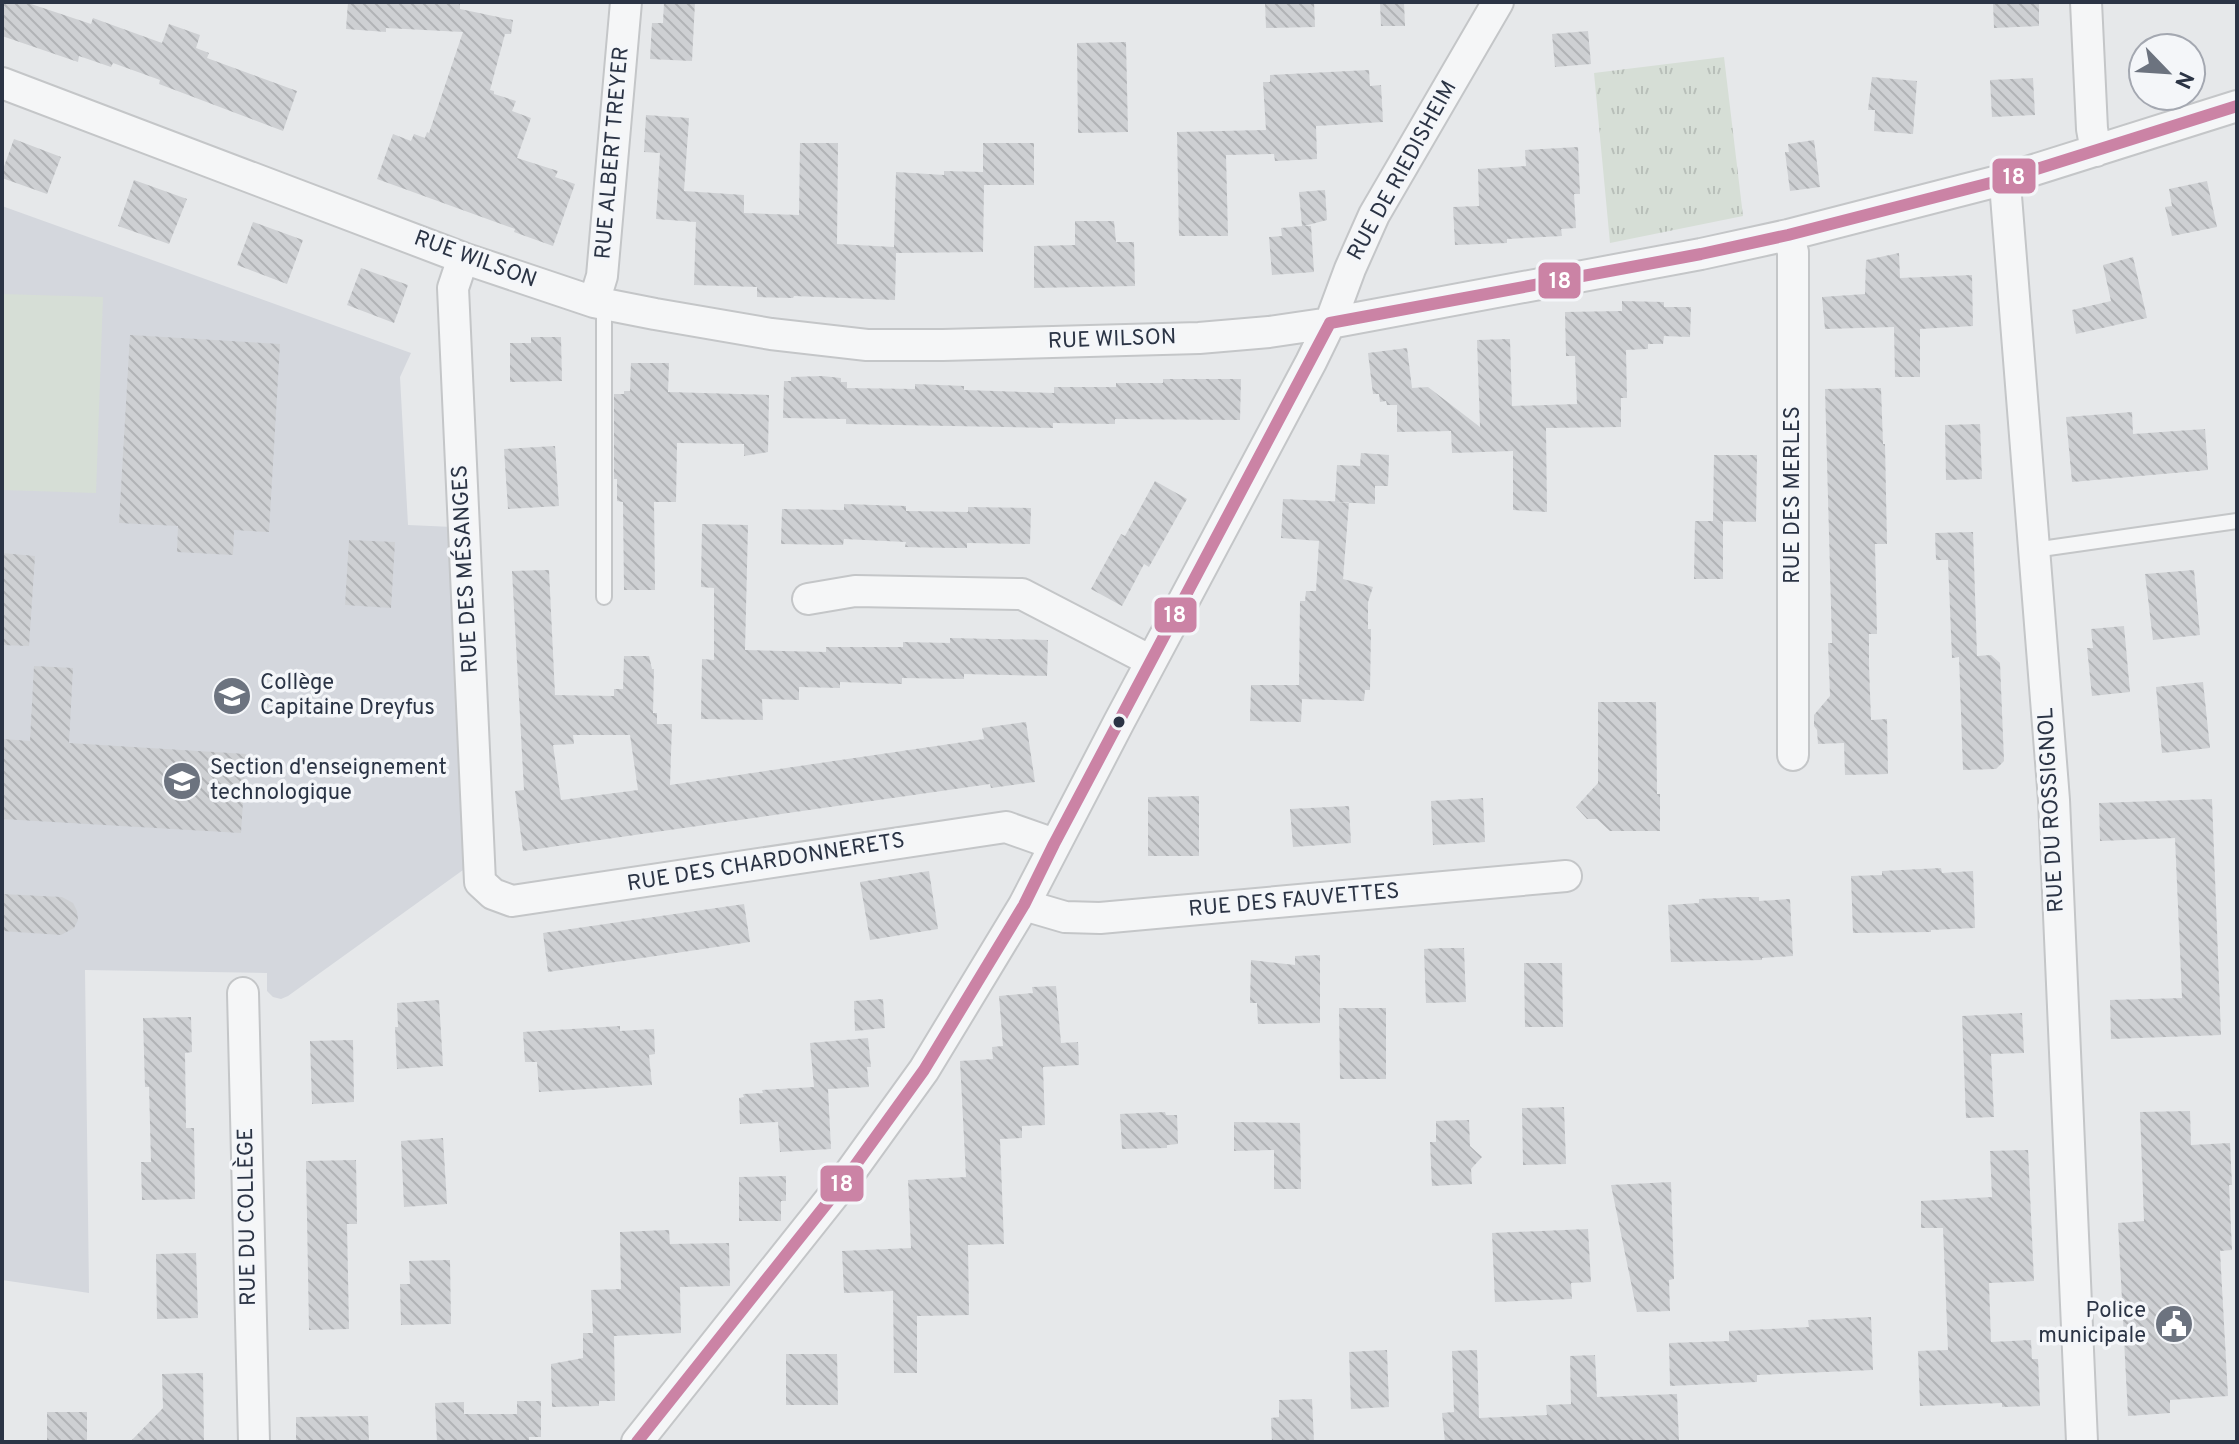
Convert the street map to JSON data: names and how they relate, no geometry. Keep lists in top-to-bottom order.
{
  "streets": {
    "street": [
      "RUE ALBERT TREYER",
      "RUE DE RIEDISHEIM",
      "RUE WILSON",
      "RUE DES MERLES",
      "RUE DES MÉSANGES",
      "RUE DU ROSSIGNOL",
      "RUE DES CHARDONNERETS",
      "RUE DES FAUVETTES",
      "RUE DU COLLÈGE"
    ]
  },
  "crossings": [
    ["RUE ALBERT TREYER", "RUE WILSON"],
    ["RUE DE RIEDISHEIM", "RUE WILSON"],
    ["RUE DE RIEDISHEIM", "RUE DES CHARDONNERETS"],
    ["RUE DE RIEDISHEIM", "RUE DES FAUVETTES"],
    ["RUE WILSON", "RUE DES MERLES"],
    ["RUE WILSON", "RUE DES MÉSANGES"],
    ["RUE WILSON", "RUE DU ROSSIGNOL"],
    ["RUE DES MÉSANGES", "RUE DES CHARDONNERETS"]
  ],
  "places": {
    "school or university": ["Collège Capitaine Dreyfus", "Section d'enseignement technologique"],
    "public building": ["Police municipale"]
  },
  "lines": ["transit line 18"],
  "north": "bottom right"
}
